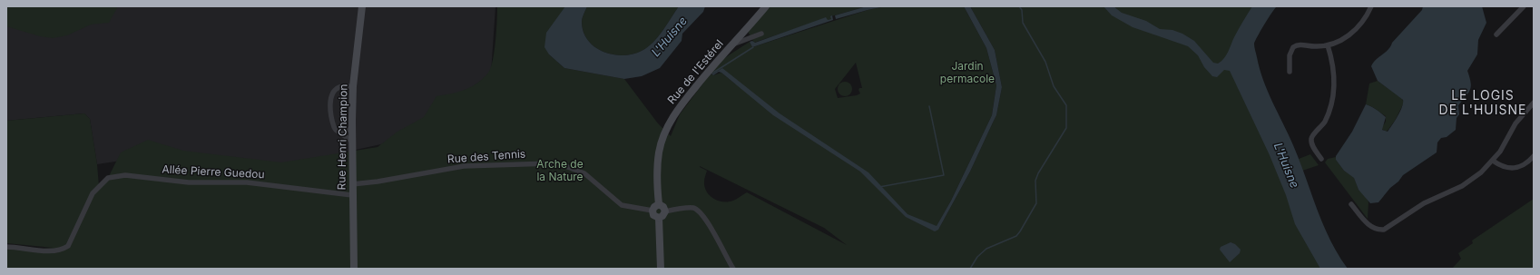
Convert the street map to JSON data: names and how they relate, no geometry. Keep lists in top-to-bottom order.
{
  "streets": {
    "street": [
      "Rue de l'Estérel",
      "Rue Henri Champion",
      "Rue des Tennis",
      "Allée Pierre Guedou"
    ]
  },
  "crossings": [
    ["Rue de l'Estérel", "Rue des Tennis"],
    ["Rue Henri Champion", "Rue des Tennis"],
    ["Rue Henri Champion", "Allée Pierre Guedou"]
  ],
  "districts": ["LE LOGIS DE L'HUISNE"],
  "water": ["L'Huisne"],
  "parks": ["Jardin permacole", "Arche de la Nature"]
}
